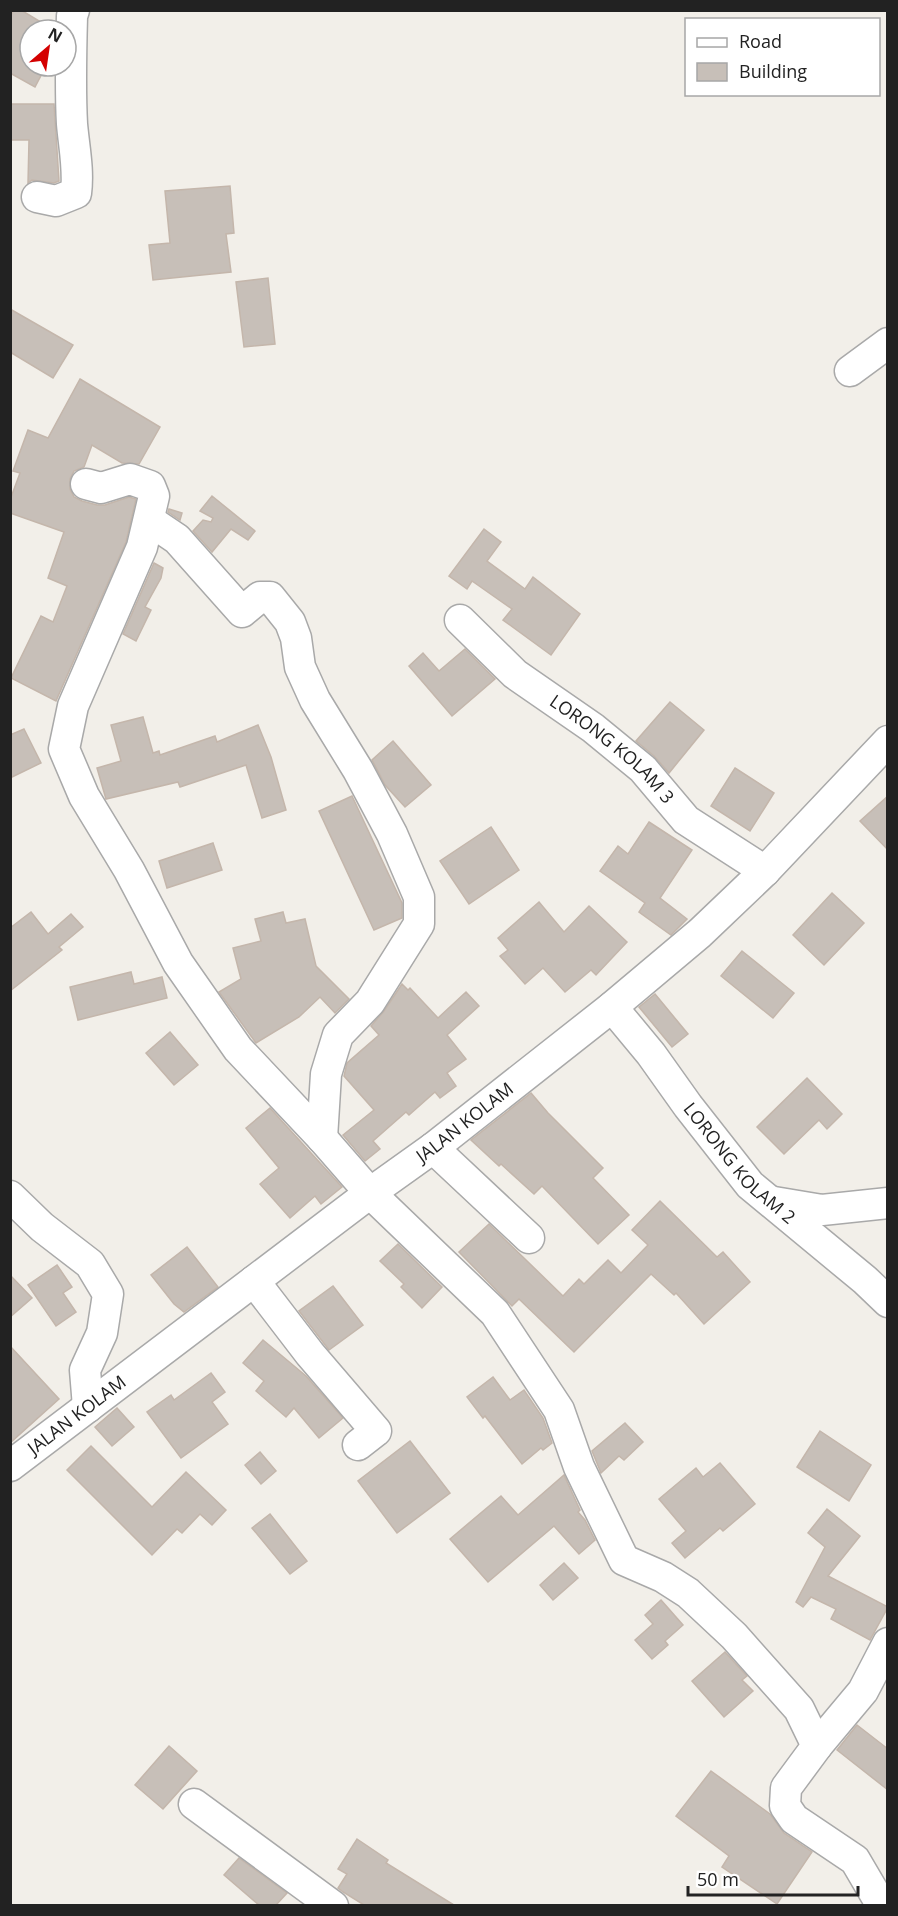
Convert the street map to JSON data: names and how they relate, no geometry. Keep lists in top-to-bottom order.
{
  "streets": {
    "street": ["LORONG KOLAM 3", "JALAN KOLAM", "LORONG KOLAM 2"]
  },
  "crossings": [
    ["LORONG KOLAM 3", "JALAN KOLAM"],
    ["JALAN KOLAM", "LORONG KOLAM 2"]
  ],
  "legend": ["Road", "Building"],
  "scale_bar": "50 m",
  "north": "top right"
}
